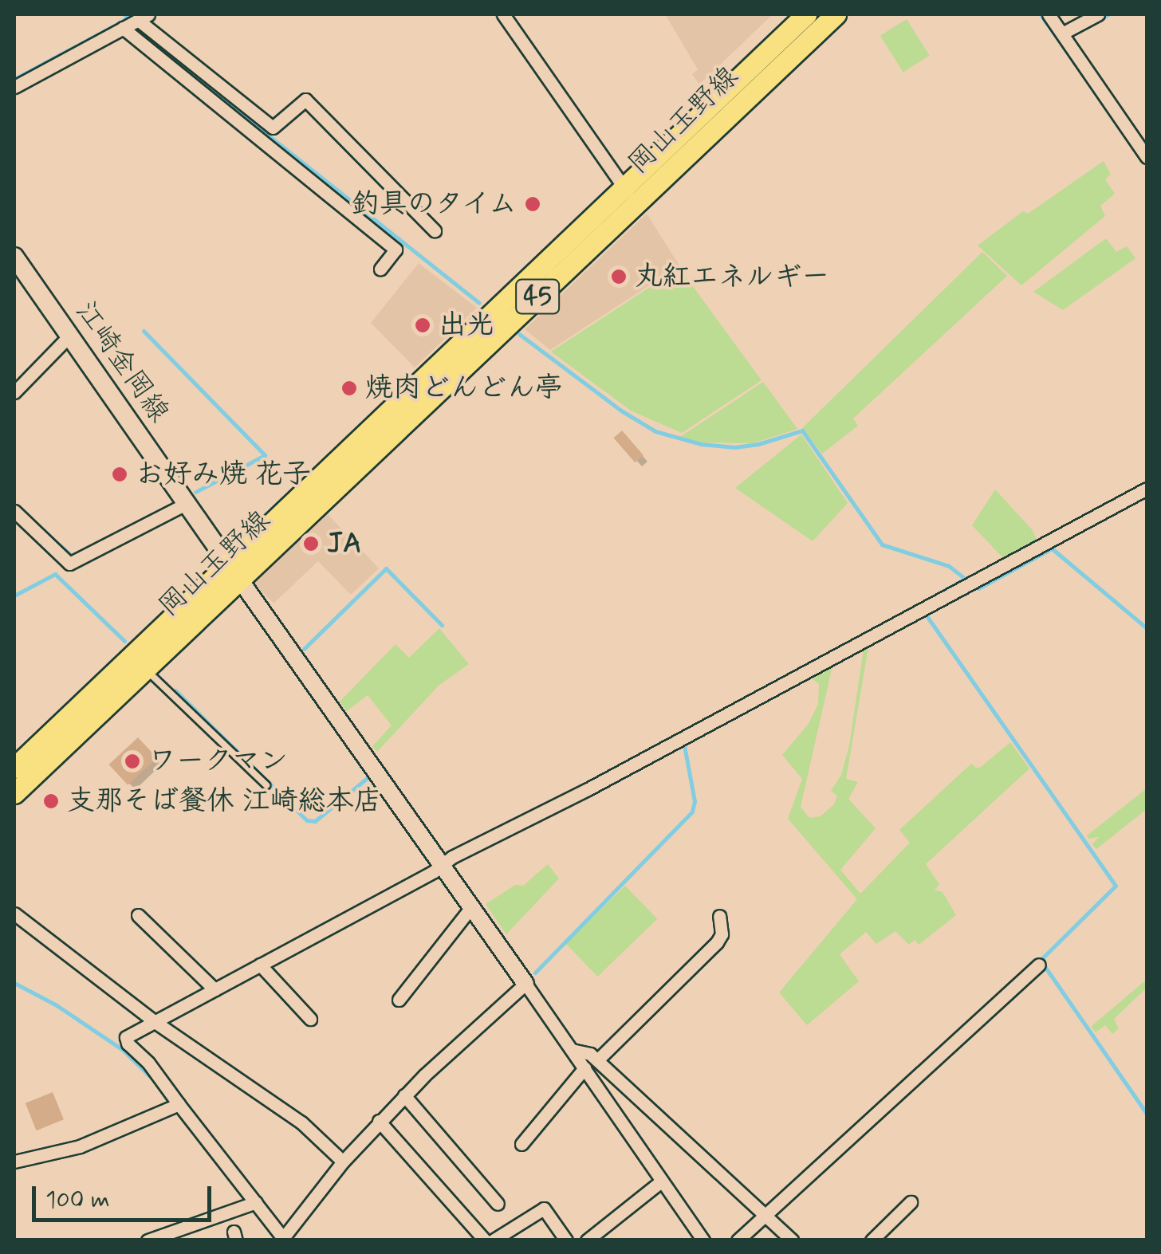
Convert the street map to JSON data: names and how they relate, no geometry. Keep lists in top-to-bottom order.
{
  "streets": {
    "main road": ["岡山玉野線", "45", "江崎金岡線"]
  },
  "crossings": [
    ["岡山玉野線", "江崎金岡線"]
  ],
  "places": [
    "釣具のタイム",
    "丸紅エネルギー",
    "出光",
    "焼肉どんどん亭",
    "お好み焼 花子",
    "JA",
    "ワークマン",
    "支那そば餐休 江崎総本店"
  ],
  "scale_bar": "100 m"
}
